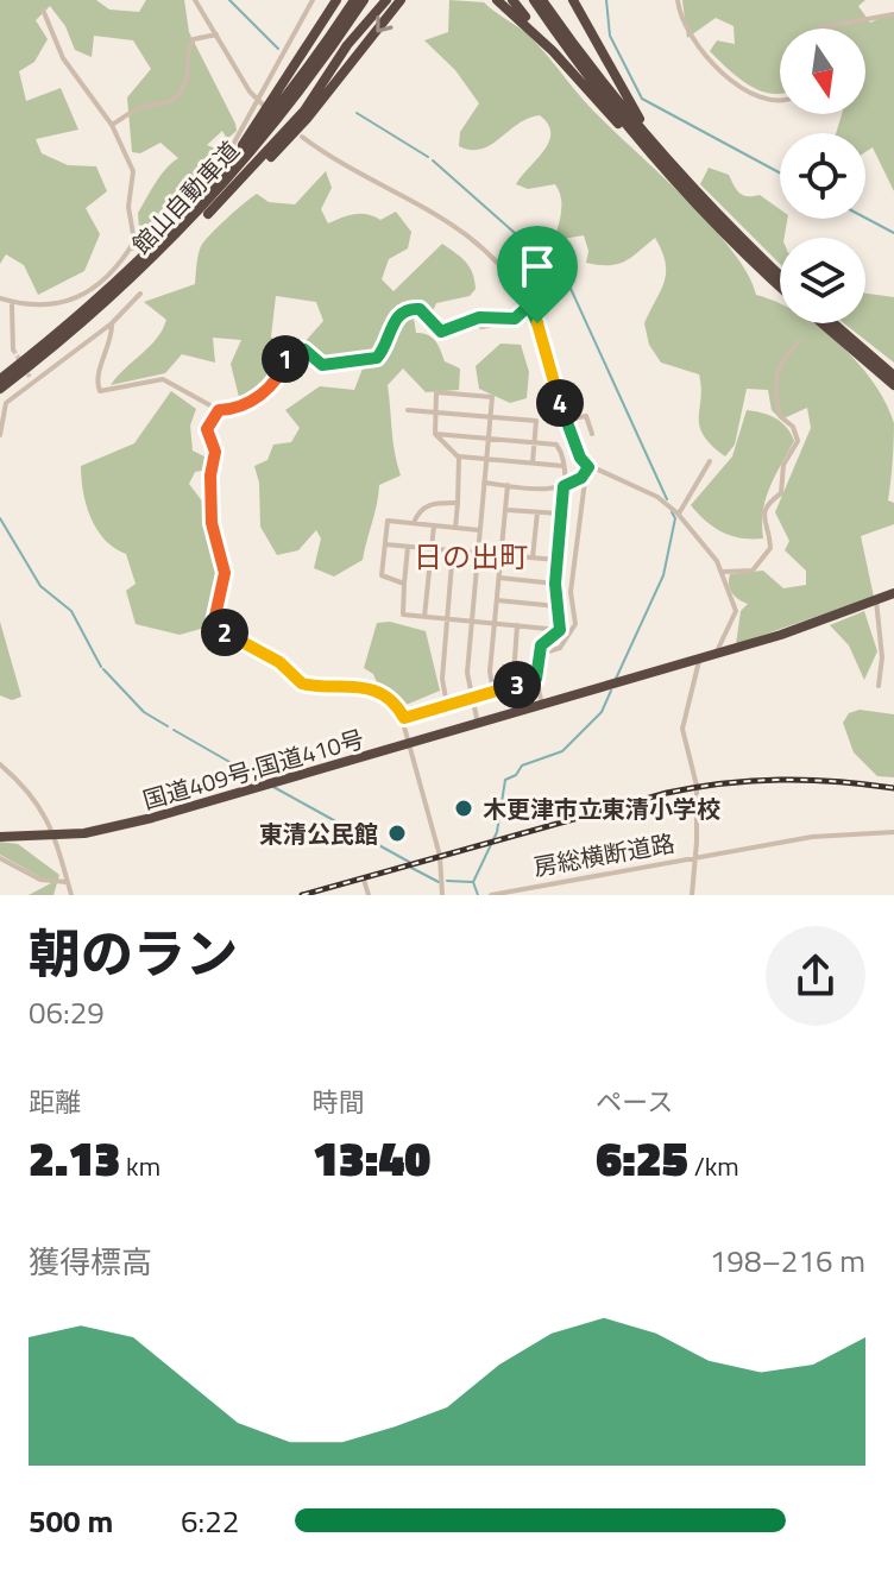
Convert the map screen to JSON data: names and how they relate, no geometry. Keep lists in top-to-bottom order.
{
  "streets": {
    "highway": ["館山自動車道", "国道409号;国道410号"],
    "street": ["房総横断道路"]
  },
  "districts": ["日の出町"],
  "places": ["木更津市立東清小学校", "東清公民館"],
  "north": "bottom",
  "page": {
    "pins": [
      "1",
      "4",
      "2",
      "3"
    ],
    "heading": ["朝のラン", "06:29"],
    "stats": [
      ["距離", "2.13 km"],
      ["時間", "13:40"],
      ["ペース", "6:25 /km"]
    ],
    "chart": ["獲得標高", "198–216 m"],
    "list": [
      {
        "name": "500 m",
        "note": "6:22"
      }
    ]
  }
}
